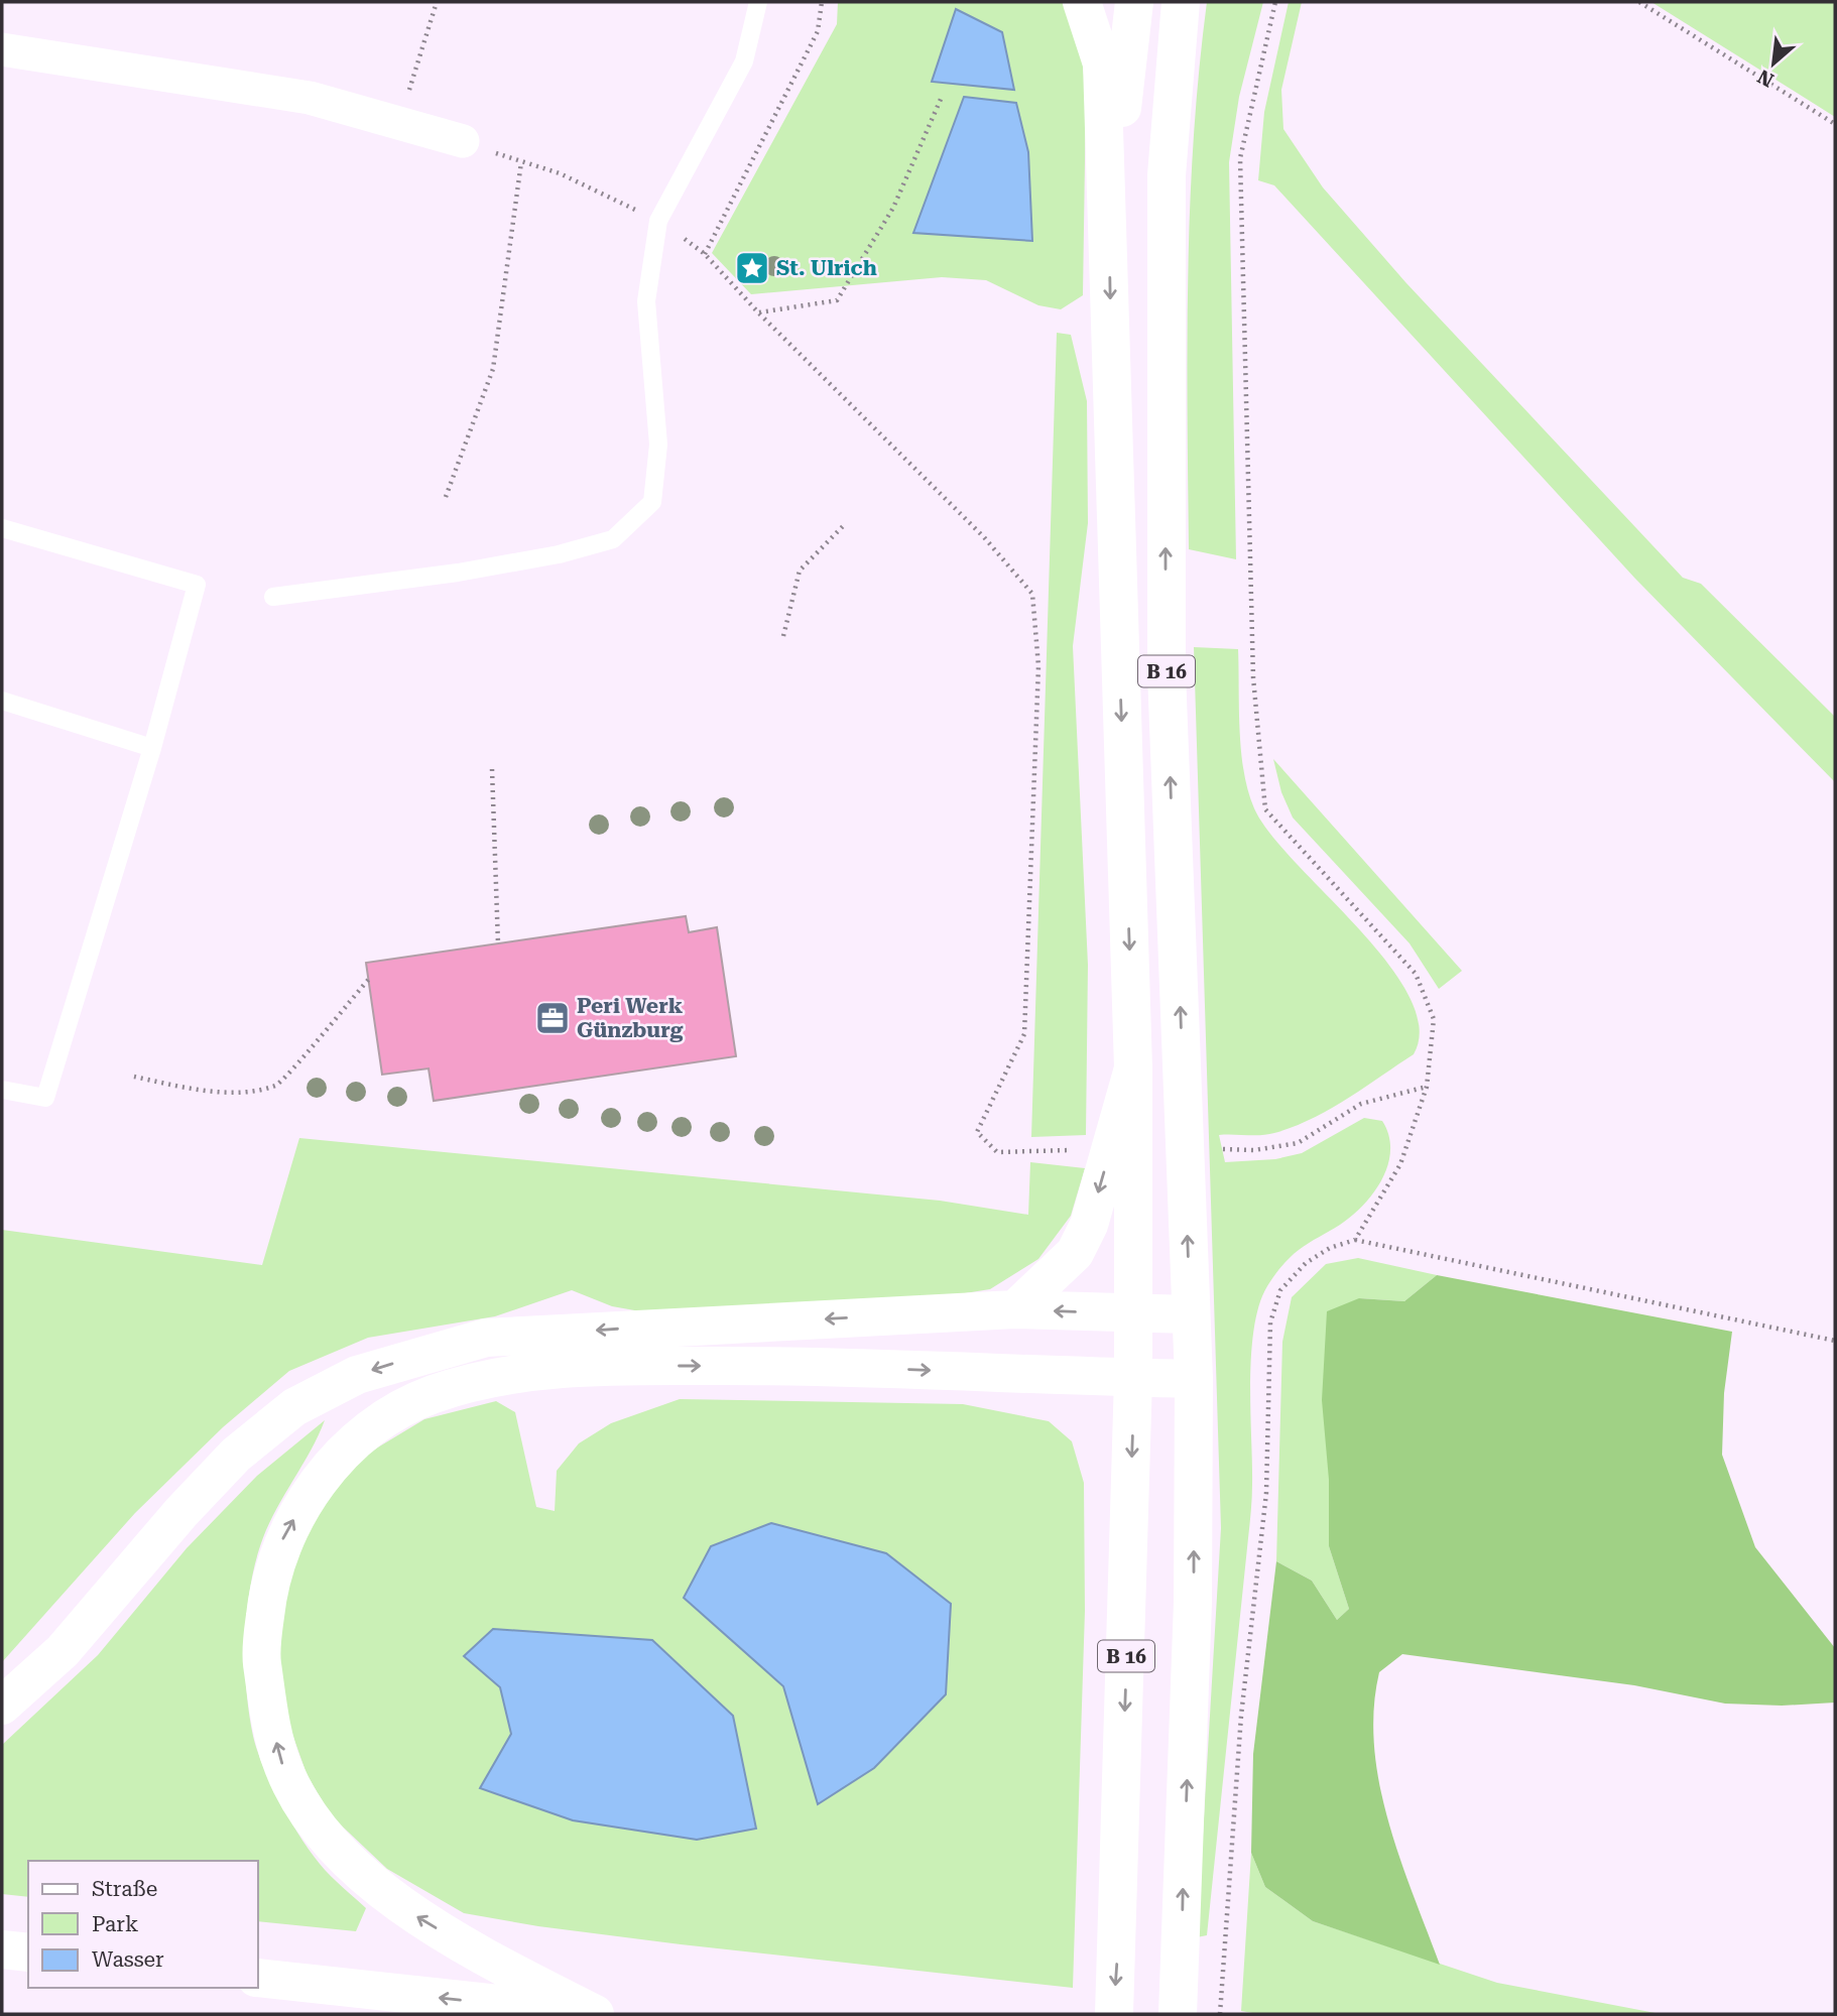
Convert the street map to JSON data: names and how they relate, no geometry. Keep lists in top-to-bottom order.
{
  "streets": {
    "main road": ["B 16"]
  },
  "places": {
    "place": ["St. Ulrich"],
    "office": ["Peri Werk Günzburg"]
  },
  "legend": ["Straße", "Park", "Wasser"],
  "north": "bottom left"
}
